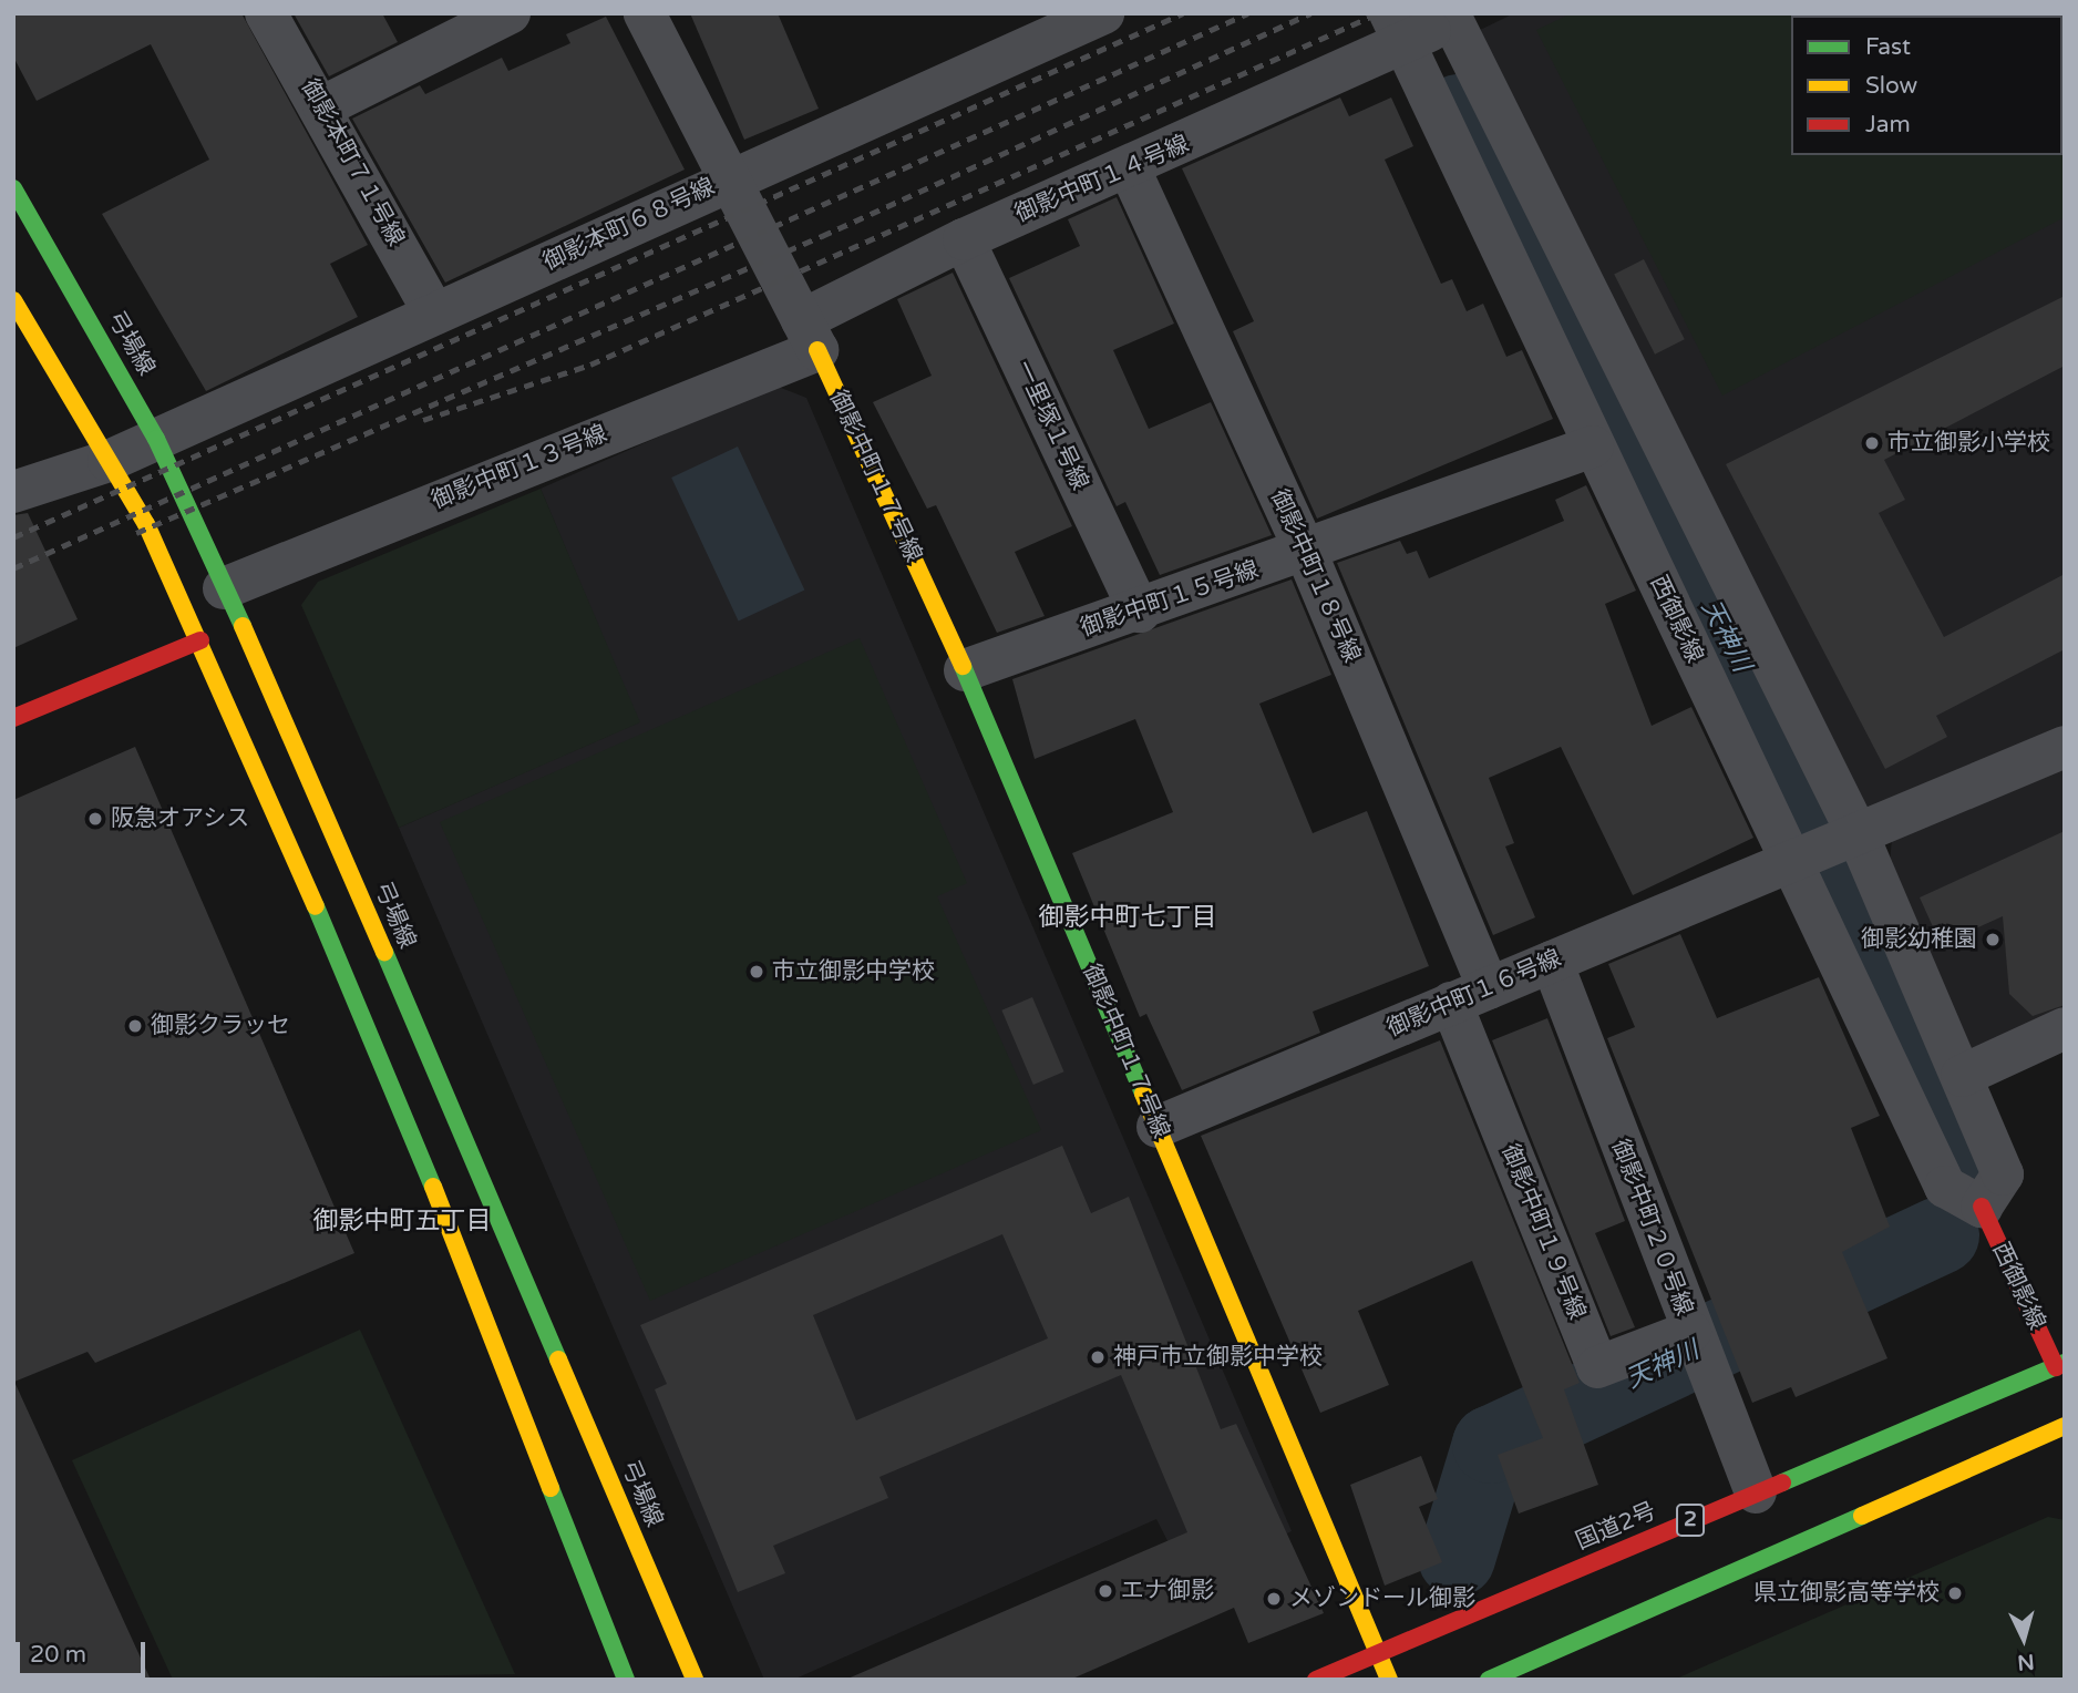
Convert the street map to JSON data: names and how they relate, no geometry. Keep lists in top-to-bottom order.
{
  "streets": {
    "main road": [
      "弓場線",
      "御影中町１７号線",
      "西御影線",
      "2",
      "国道2号"
    ],
    "street": [
      "御影本町７１号線",
      "御影中町１４号線",
      "御影本町６８号線",
      "一里塚１号線",
      "御影中町１３号線",
      "御影中町１８号線",
      "御影中町１５号線",
      "御影中町１６号線",
      "御影中町２０号線",
      "御影中町１９号線"
    ]
  },
  "crossings": [
    ["御影本町７１号線", "御影本町６８号線"],
    ["御影中町１４号線", "一里塚１号線"],
    ["御影中町１４号線", "御影中町１３号線"],
    ["御影中町１４号線", "御影中町１７号線"],
    ["御影中町１４号線", "御影中町１８号線"],
    ["御影中町１４号線", "西御影線"],
    ["御影本町６８号線", "弓場線"],
    ["御影本町６８号線", "御影中町１７号線"],
    ["弓場線", "御影中町１３号線"],
    ["一里塚１号線", "御影中町１５号線"],
    ["御影中町１３号線", "御影中町１７号線"],
    ["御影中町１７号線", "御影中町１５号線"],
    ["御影中町１７号線", "御影中町１６号線"],
    ["御影中町１７号線", "国道2号"],
    ["御影中町１８号線", "御影中町１５号線"],
    ["御影中町１８号線", "御影中町１６号線"],
    ["御影中町１８号線", "御影中町１９号線"],
    ["御影中町１５号線", "西御影線"],
    ["西御影線", "御影中町１６号線"],
    ["西御影線", "国道2号"],
    ["御影中町１６号線", "御影中町２０号線"],
    ["御影中町１６号線", "御影中町１９号線"],
    ["御影中町２０号線", "御影中町１９号線"],
    ["御影中町２０号線", "国道2号"]
  ],
  "districts": ["御影中町七丁目", "御影中町五丁目"],
  "water": ["天神川"],
  "places": [
    "市立御影小学校",
    "阪急オアシス",
    "御影幼稚園",
    "市立御影中学校",
    "御影クラッセ",
    "神戸市立御影中学校",
    "エナ御影",
    "県立御影高等学校",
    "メゾンドール御影"
  ],
  "legend": ["Fast", "Slow", "Jam"],
  "scale_bar": "20 m",
  "north": "bottom"
}
